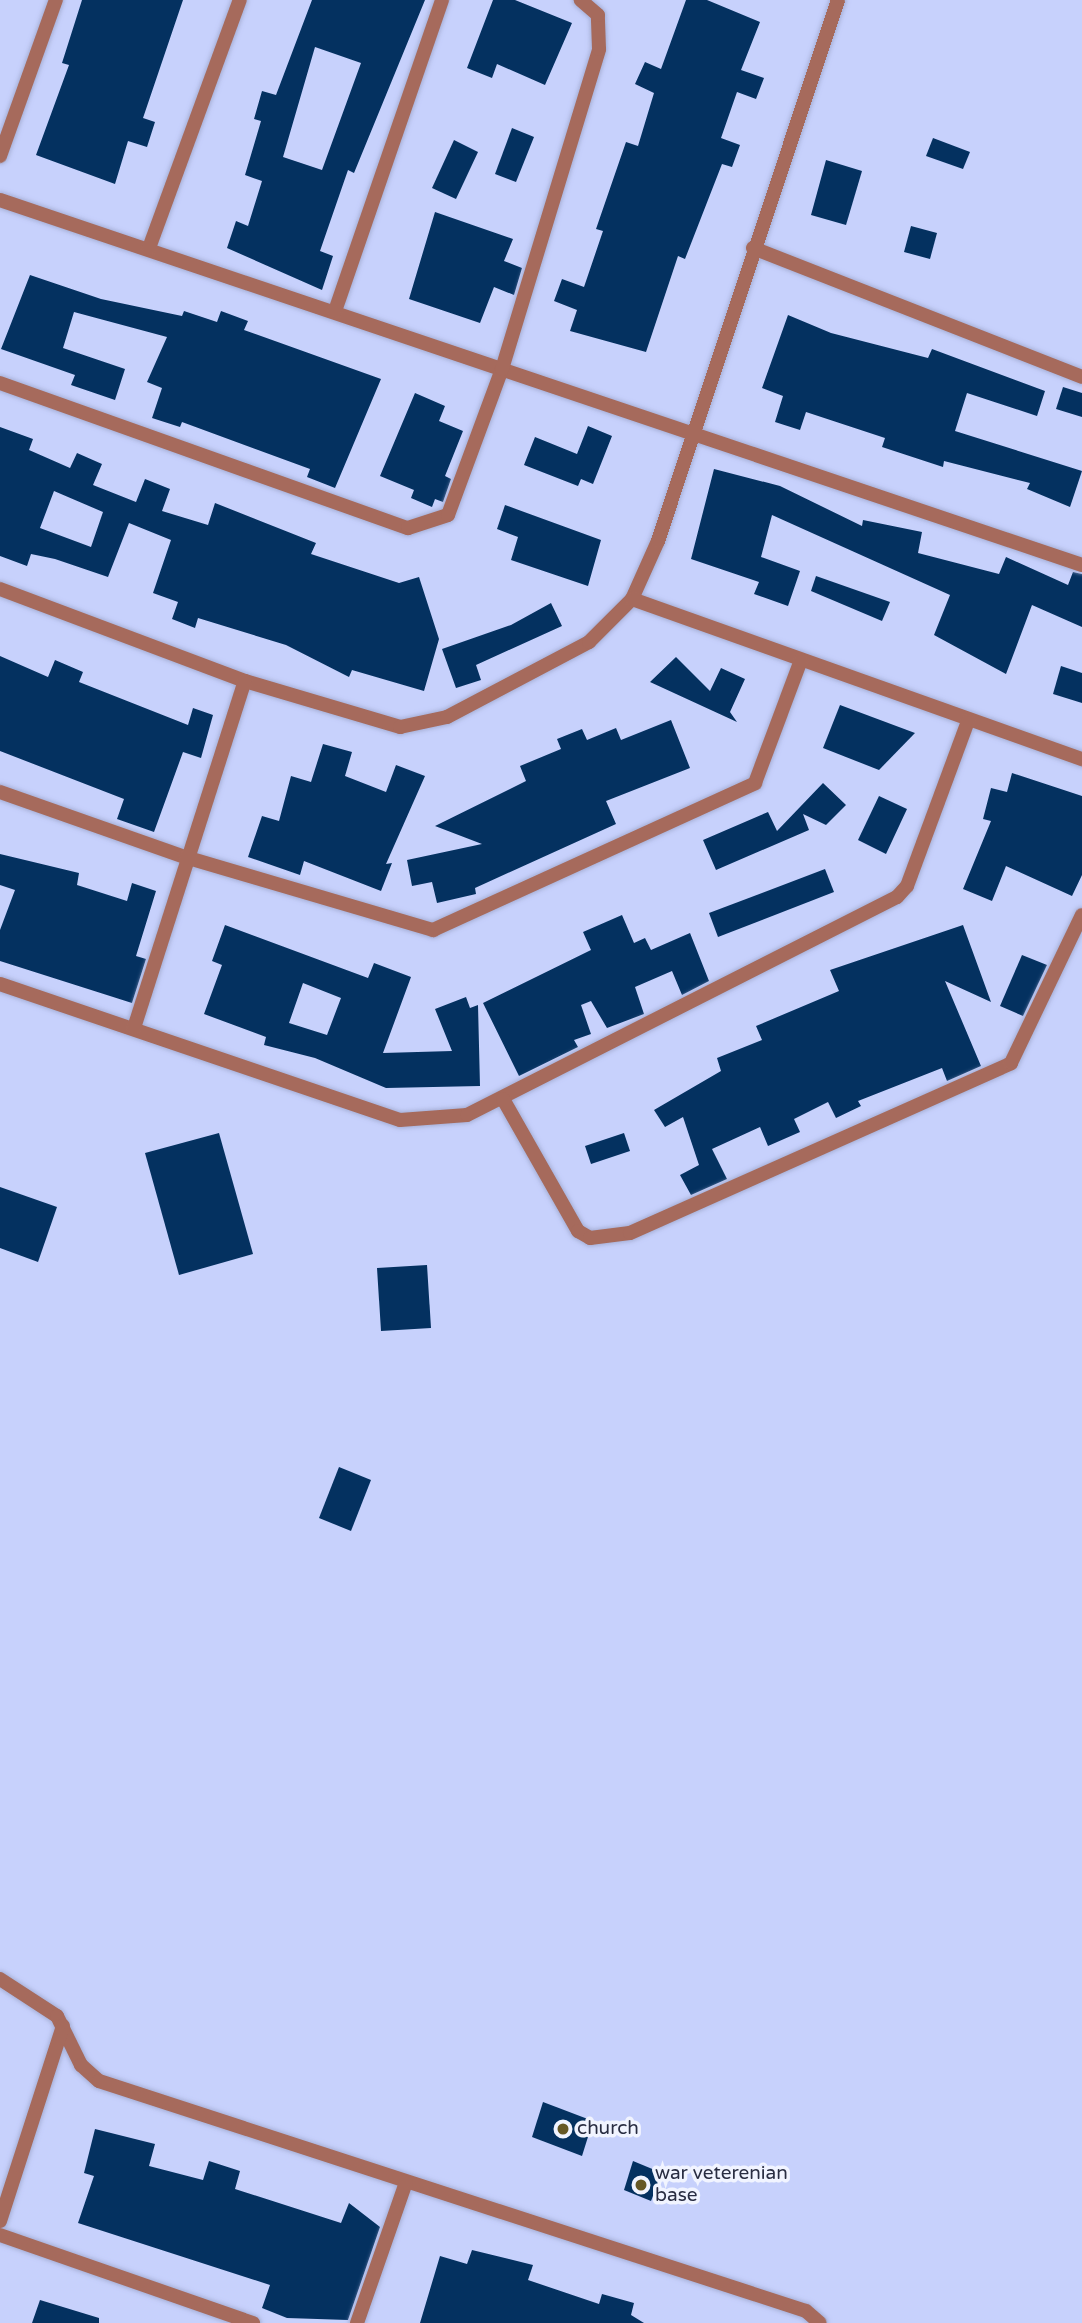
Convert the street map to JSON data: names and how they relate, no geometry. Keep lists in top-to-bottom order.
{
  "places": ["church", "war veterenian base"]
}
